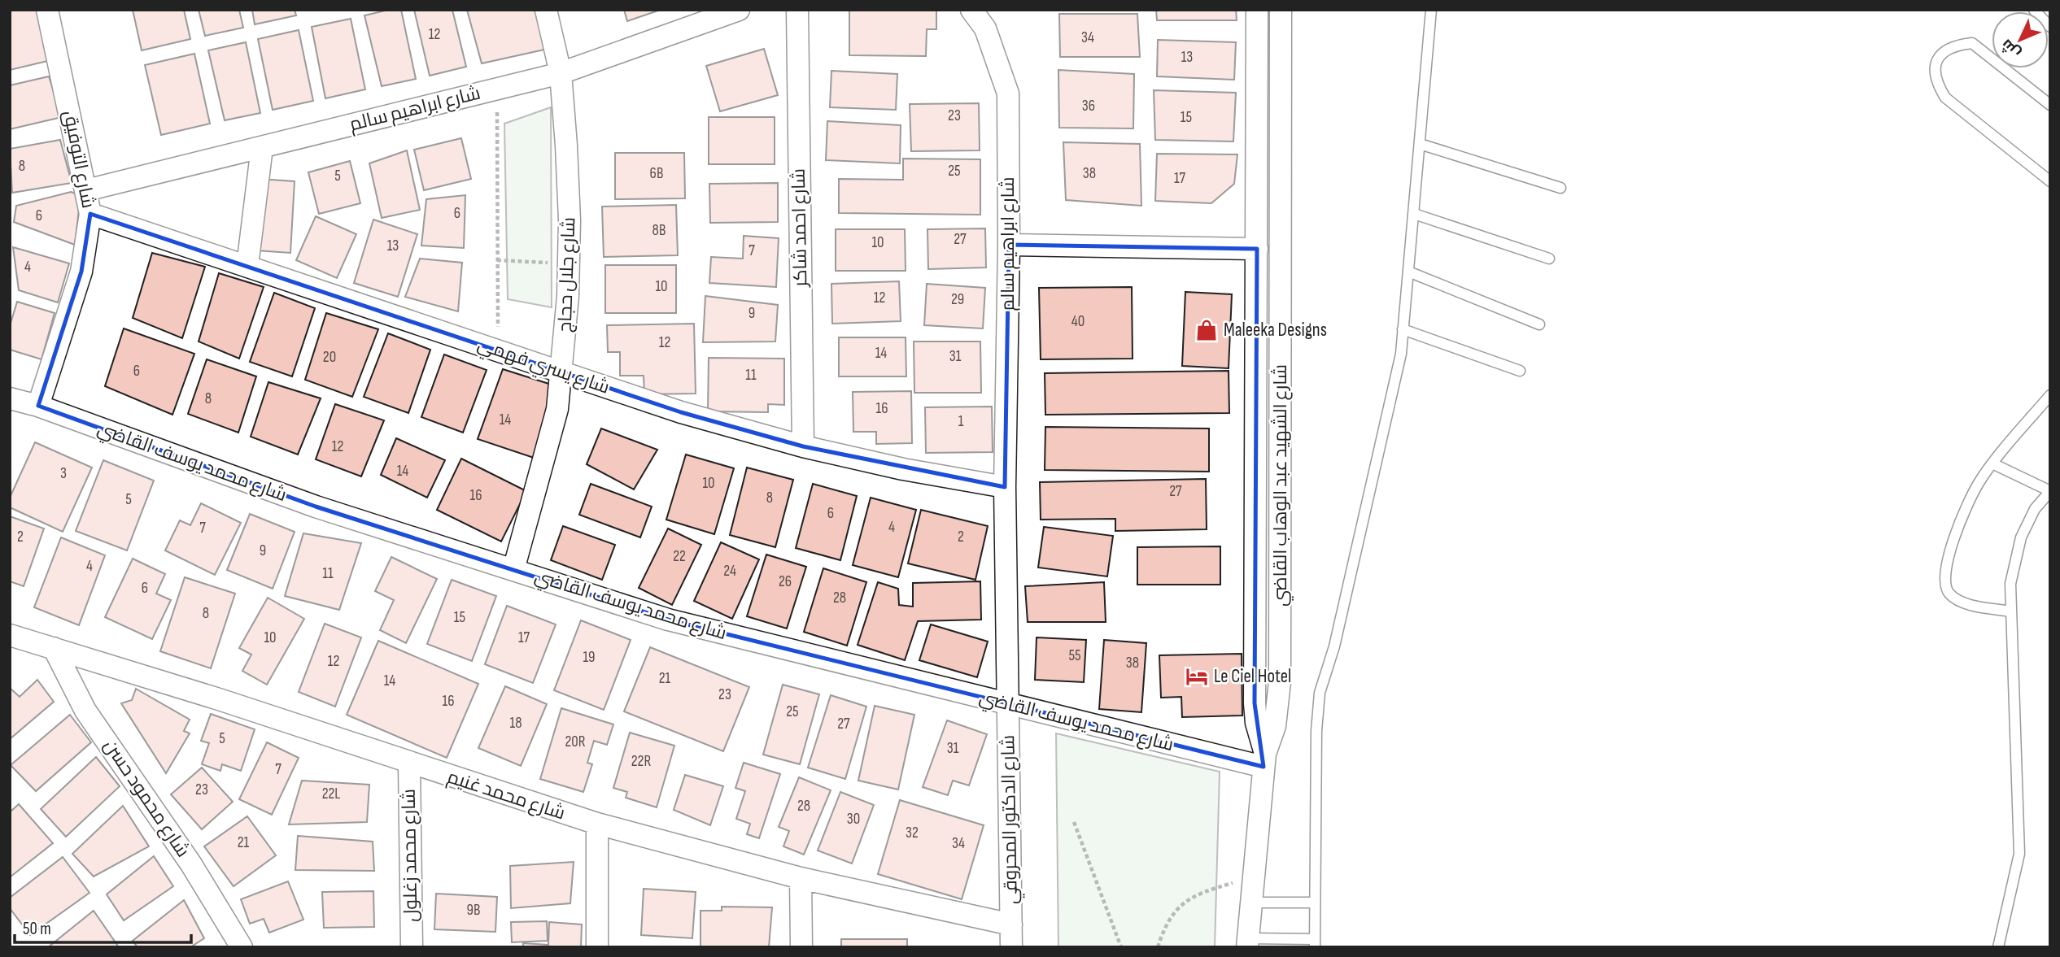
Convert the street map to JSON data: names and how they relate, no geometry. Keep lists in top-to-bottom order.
{
  "streets": {
    "street": [
      "شارع ابراهيم سالم",
      "شارع التوفيق",
      "شارع احمد شاكر",
      "شارع جلال حجاج",
      "شارع يسري فهمي",
      "شارع محمد يوسف القاضي",
      "شارع الشهيد عبد الوهاب القاضي",
      "شارع محمد غنيم",
      "شارع محمود حسن",
      "شارع الدكتور المحروقي",
      "شارع محمد زغلول"
    ]
  },
  "crossings": [
    ["شارع ابراهيم سالم", "شارع التوفيق"],
    ["شارع ابراهيم سالم", "شارع جلال حجاج"],
    ["شارع ابراهيم سالم", "شارع يسري فهمي"],
    ["شارع ابراهيم سالم", "شارع الدكتور المحروقي"],
    ["شارع التوفيق", "شارع يسري فهمي"],
    ["شارع التوفيق", "شارع محمد يوسف القاضي"],
    ["شارع احمد شاكر", "شارع يسري فهمي"],
    ["شارع جلال حجاج", "شارع يسري فهمي"],
    ["شارع جلال حجاج", "شارع محمد يوسف القاضي"],
    ["شارع يسري فهمي", "شارع الدكتور المحروقي"],
    ["شارع محمد يوسف القاضي", "شارع الشهيد عبد الوهاب القاضي"],
    ["شارع محمد يوسف القاضي", "شارع الدكتور المحروقي"],
    ["شارع محمد غنيم", "شارع محمود حسن"],
    ["شارع محمد غنيم", "شارع الدكتور المحروقي"],
    ["شارع محمد غنيم", "شارع محمد زغلول"]
  ],
  "places": {
    "shop": ["Maleeka Designs"],
    "hotel": ["Le Ciel Hotel"]
  },
  "house_numbers": [
    "12",
    "34",
    "13",
    "36",
    "23",
    "15",
    "8",
    "25",
    "6B",
    "38",
    "5",
    "17",
    "6",
    "6",
    "8B",
    "27",
    "10",
    "13",
    "7",
    "4",
    "10",
    "12",
    "29",
    "9",
    "40",
    "12",
    "14",
    "31",
    "20",
    "6",
    "11",
    "8",
    "16",
    "14",
    "1",
    "12",
    "14",
    "3",
    "10",
    "27",
    "16",
    "8",
    "5",
    "6",
    "4",
    "7",
    "2",
    "2",
    "9",
    "22",
    "4",
    "24",
    "11",
    "26",
    "6",
    "28",
    "8",
    "15",
    "10",
    "17",
    "55",
    "19",
    "12",
    "38",
    "21",
    "14",
    "23",
    "16",
    "25",
    "18",
    "27",
    "5",
    "20R",
    "31",
    "22R",
    "7",
    "23",
    "22L",
    "28",
    "30",
    "32",
    "21",
    "34",
    "9B"
  ],
  "scale_bar": "50 m",
  "north": "bottom left"
}
